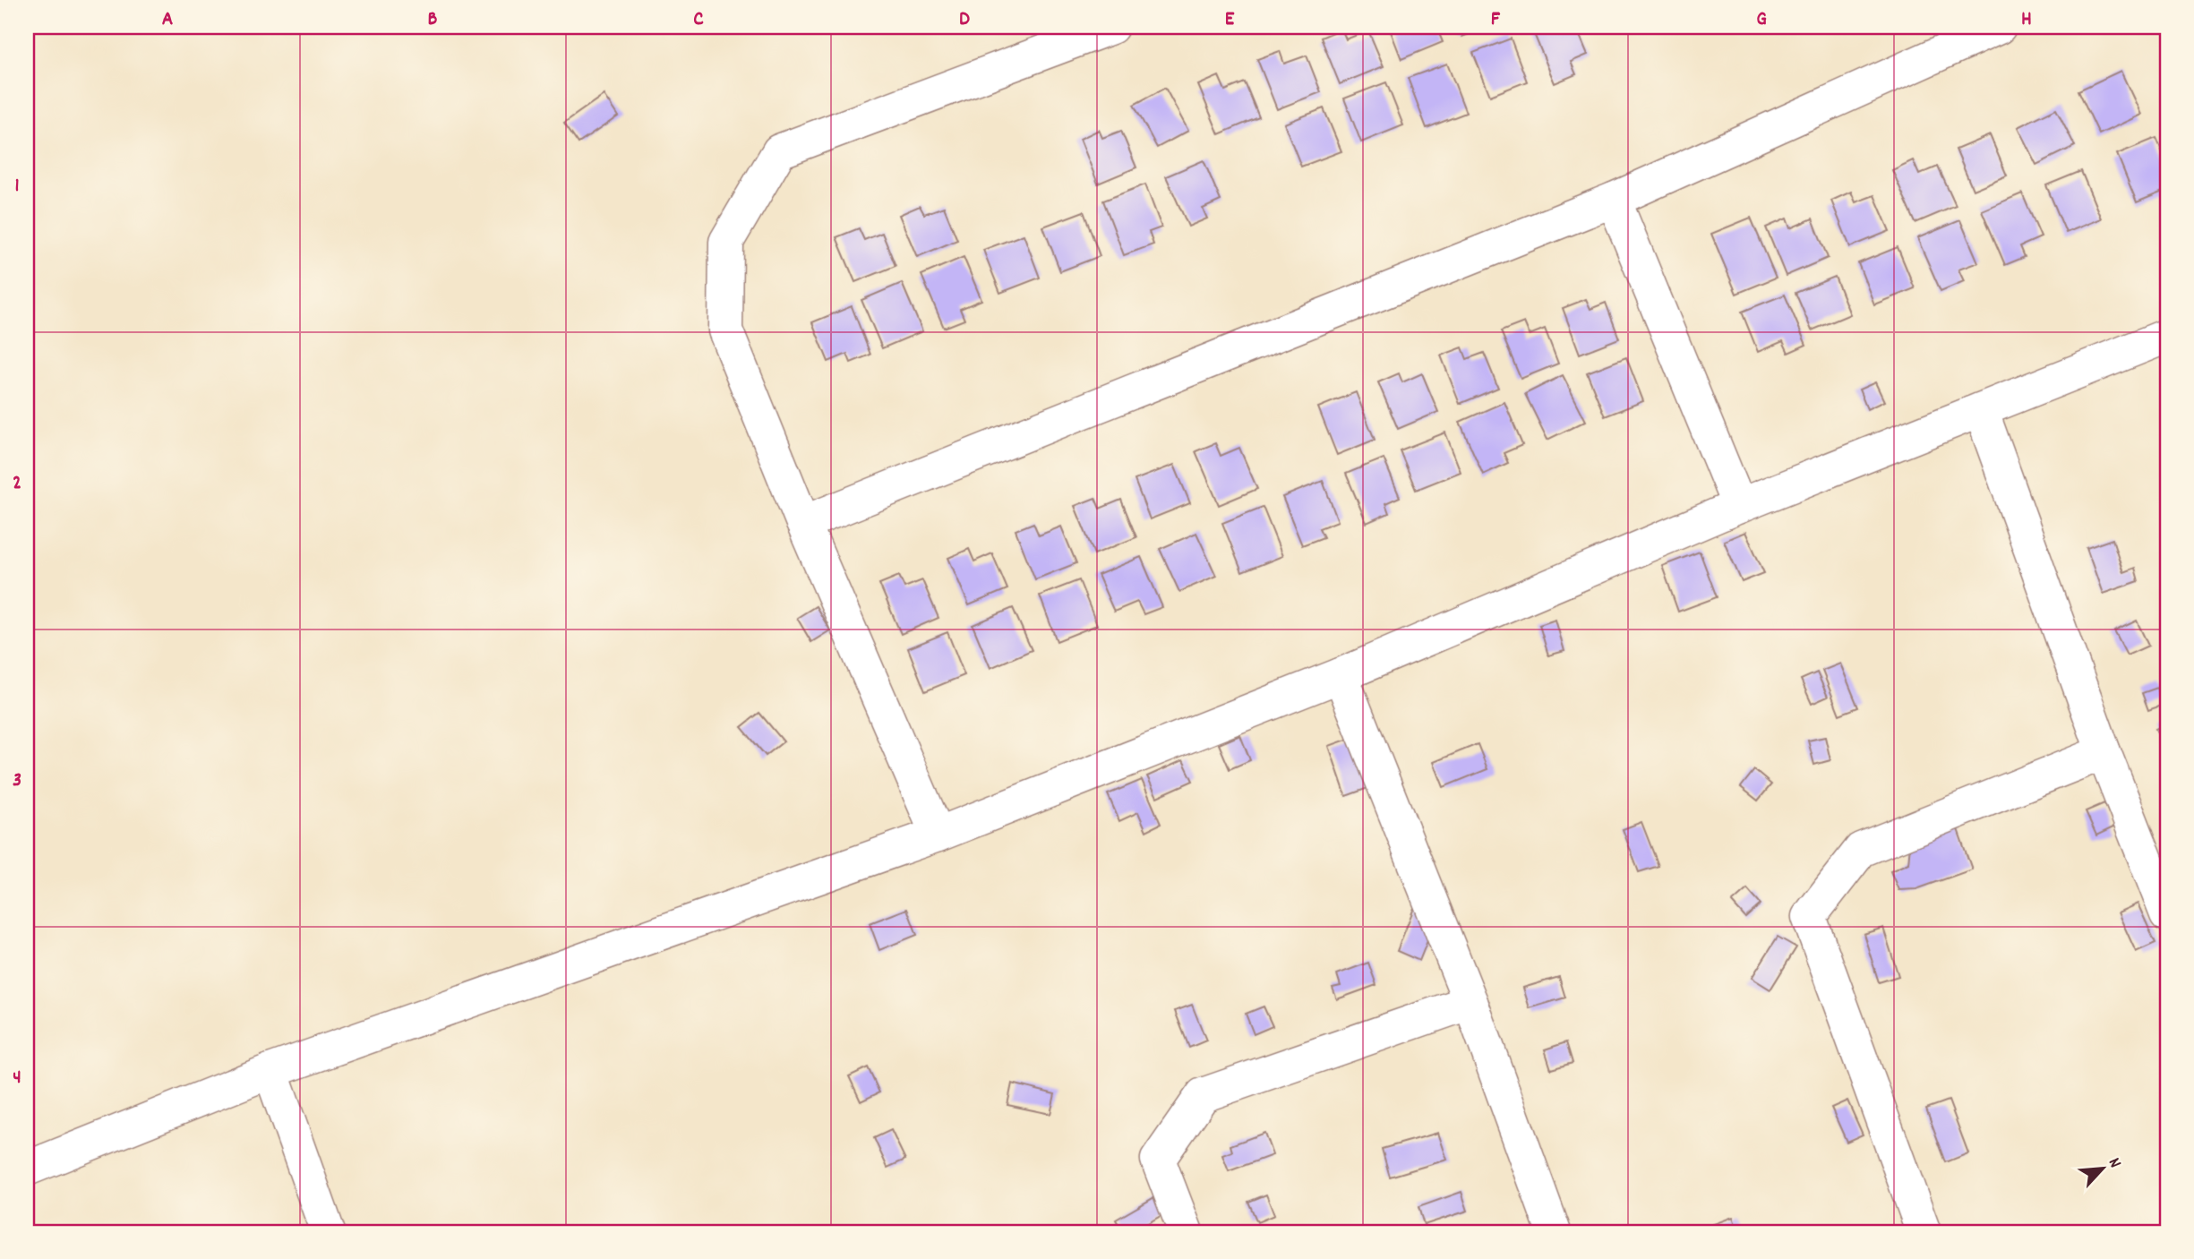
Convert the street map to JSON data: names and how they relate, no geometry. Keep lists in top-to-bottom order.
{
  "north": "top right",
  "grid": {
    "columns": [
      "A",
      "B",
      "C",
      "D",
      "E",
      "F",
      "G",
      "H"
    ],
    "rows": [
      "1",
      "2",
      "3",
      "4"
    ]
  }
}
